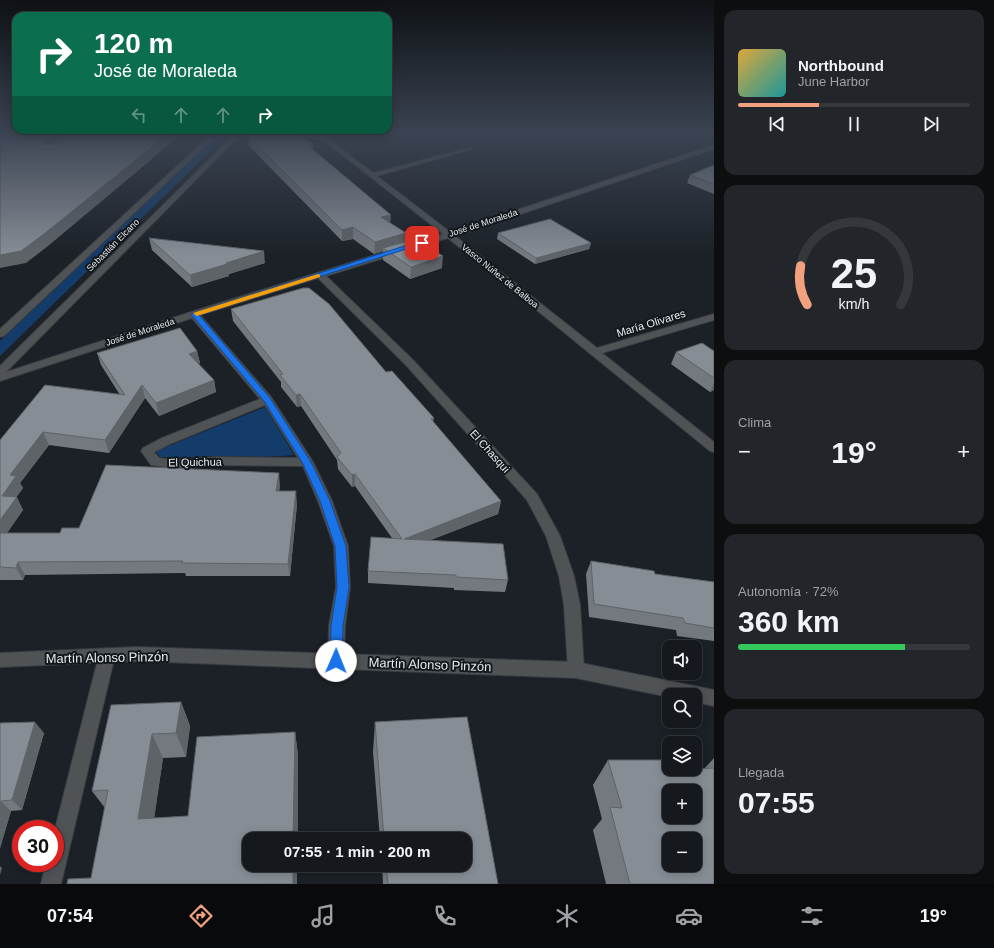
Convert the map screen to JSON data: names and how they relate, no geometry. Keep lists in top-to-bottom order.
{
  "streets": {
    "street": [
      "José de Moraleda",
      "Sebastián Elcano",
      "Vasco Núñez de Balboa",
      "María Olivares",
      "El Chasqui",
      "El Quichua",
      "Martín Alonso Pinzón"
    ]
  },
  "crossings": [
    ["José de Moraleda", "Vasco Núñez de Balboa"],
    ["José de Moraleda", "El Chasqui"],
    ["Vasco Núñez de Balboa", "María Olivares"],
    ["El Chasqui", "Martín Alonso Pinzón"]
  ],
  "page": {
    "turn": ["120 m", "José de Moraleda"],
    "song": ["Northbound", "June Harbor"],
    "tile": [
      "Clima",
      ["Autonomía · 72%", "360 km"],
      ["Llegada", "07:55"]
    ],
    "heat": ["−", "19°", "+"],
    "map_buttons": ["+", "−"],
    "limit": "30",
    "trip": "07:55 · 1 min · 200 m",
    "tabs": ["07:54", "19°"],
    "gauge": ["25", "km/h"]
  }
}
